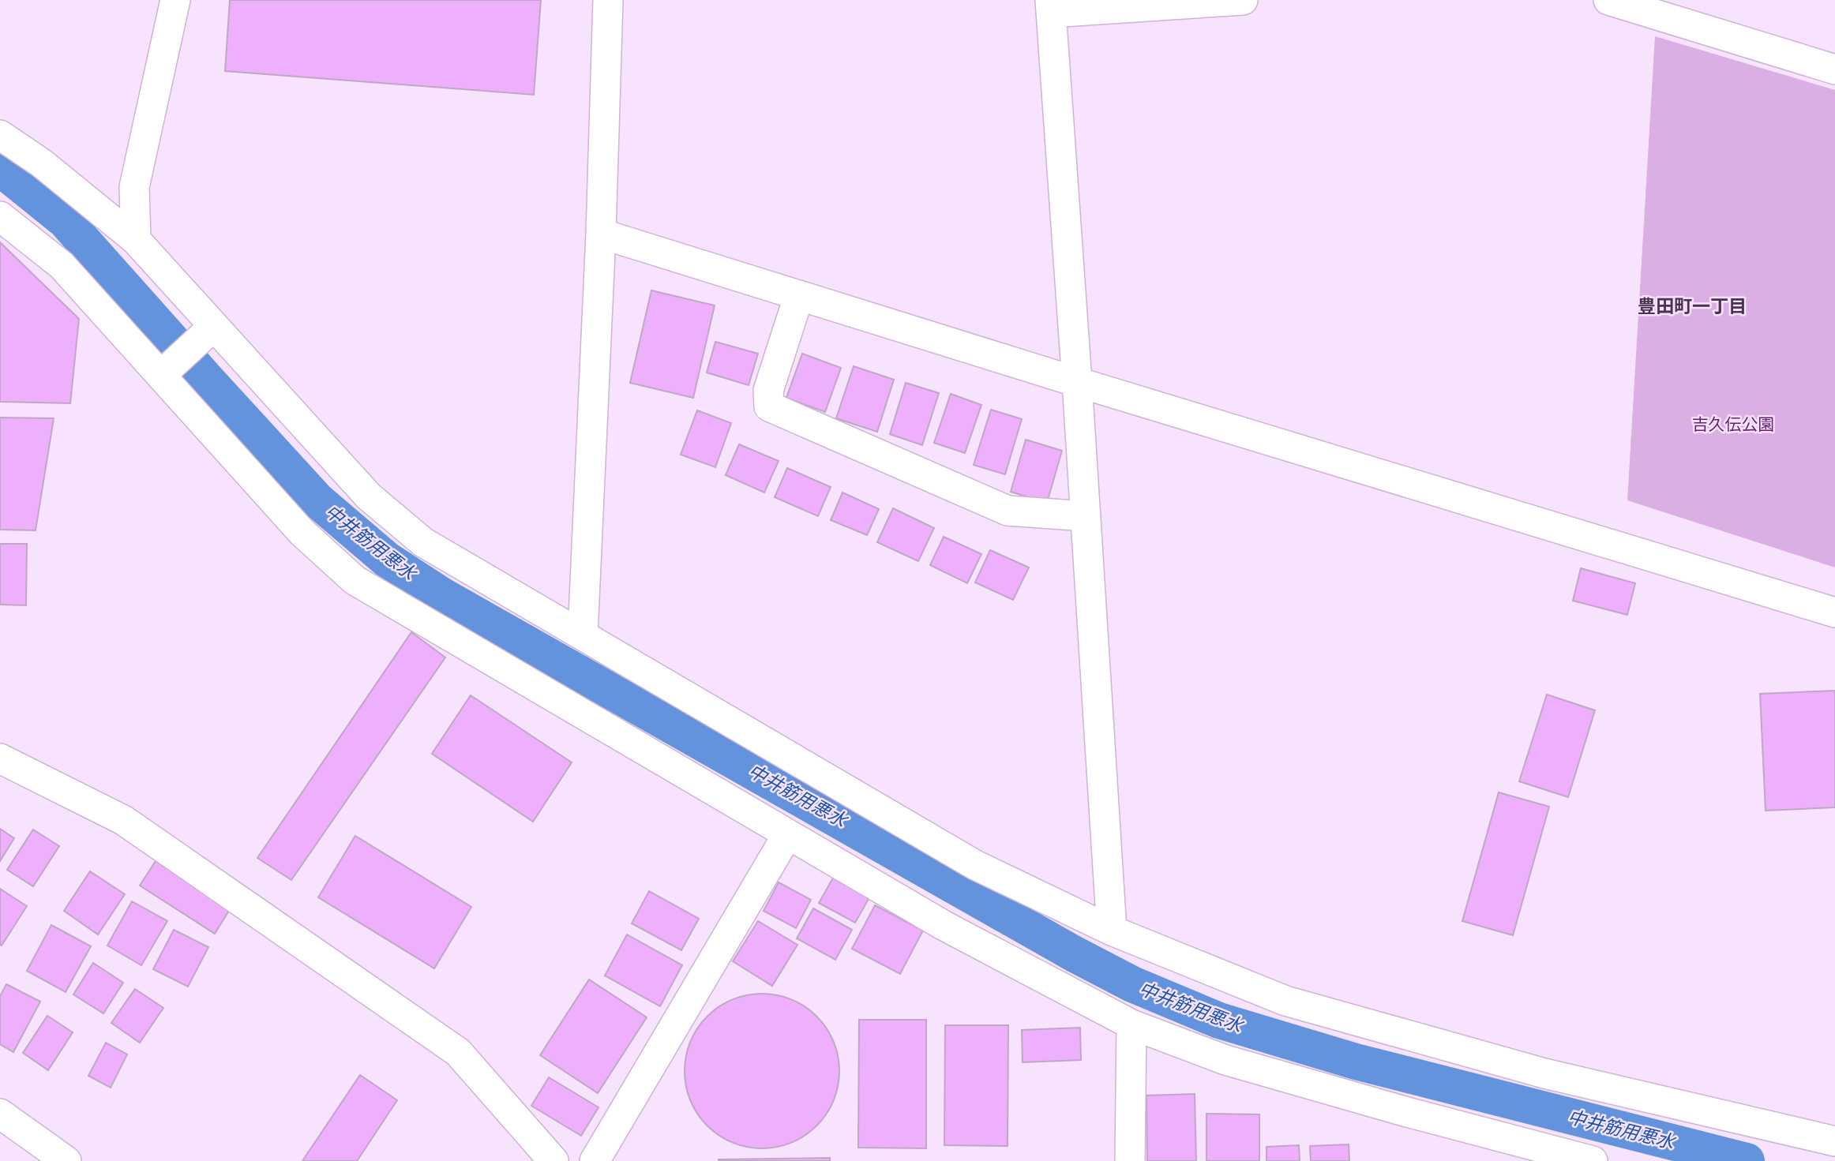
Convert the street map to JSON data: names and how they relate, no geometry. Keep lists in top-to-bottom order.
{
  "districts": ["豊田町一丁目"],
  "water": ["中井筋用悪水"],
  "parks": ["吉久伝公園"]
}
